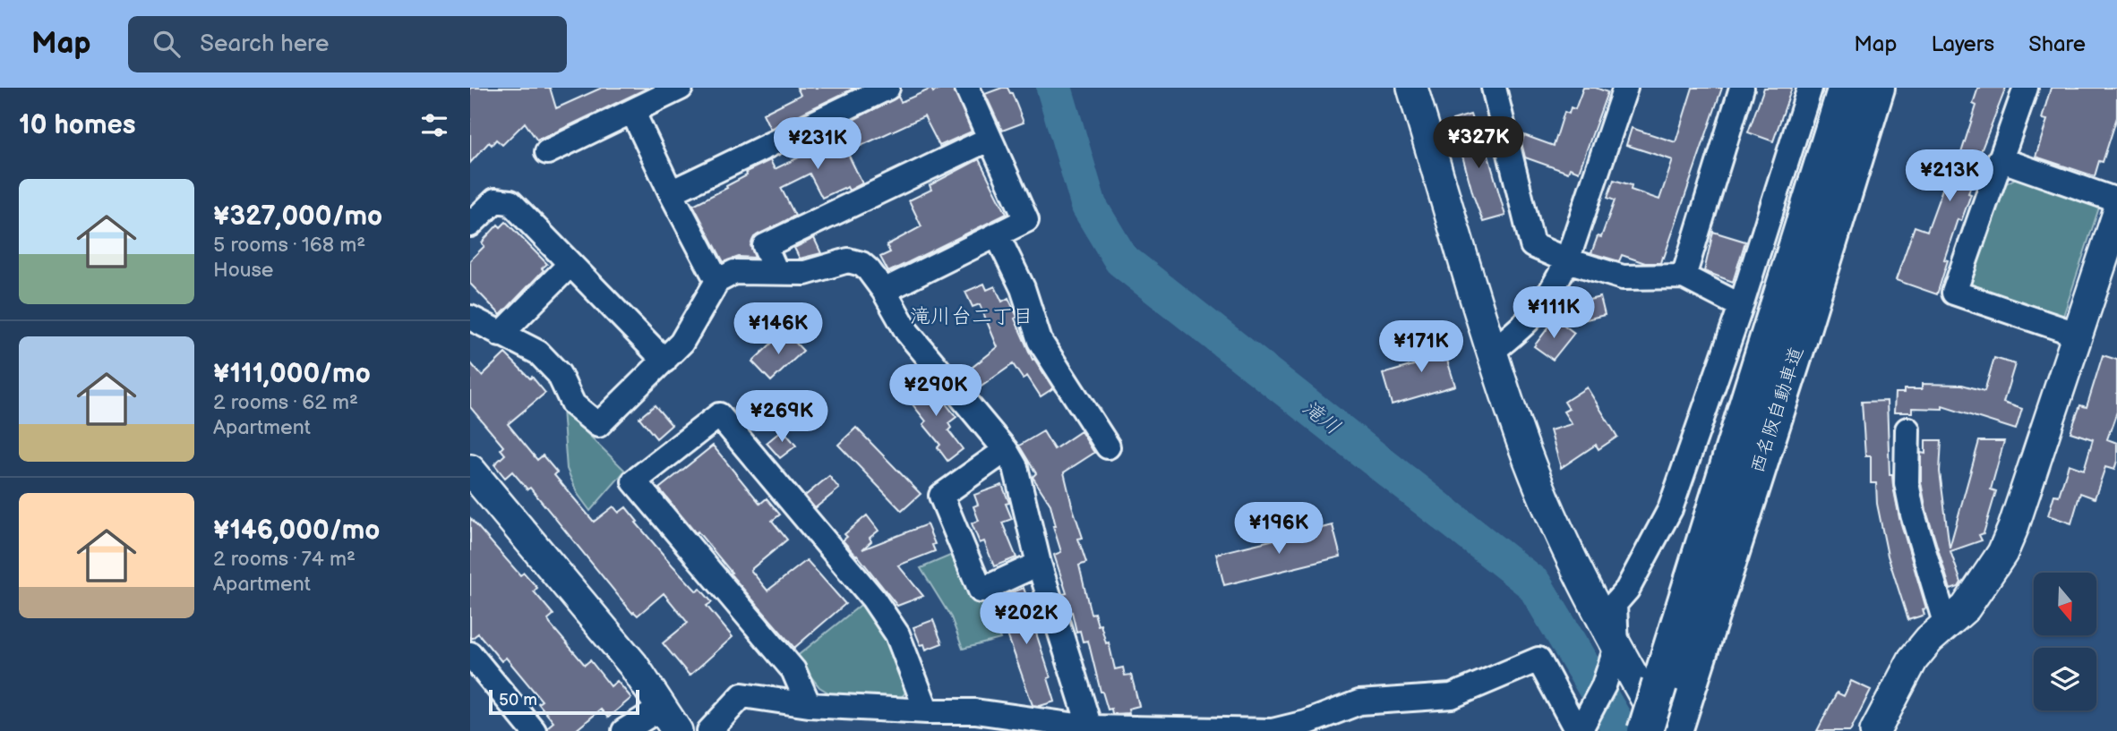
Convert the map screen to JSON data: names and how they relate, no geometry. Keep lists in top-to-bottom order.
{
  "streets": {
    "highway": ["西名阪自動車道"]
  },
  "districts": ["滝川台二丁目"],
  "water": ["滝川"],
  "scale_bar": "50 m",
  "north": "bottom",
  "page": {
    "header": "Map",
    "search": "Search here",
    "nav": ["Map", "Layers", "Share"],
    "heading": "10 homes",
    "price": [
      "¥327K",
      "¥231K",
      "¥213K",
      "¥111K",
      "¥146K",
      "¥171K",
      "¥290K",
      "¥269K",
      "¥196K",
      "¥202K"
    ],
    "list": [
      {
        "name": "¥327,000/mo",
        "note": "5 rooms · 168 m² · House"
      },
      {
        "name": "¥111,000/mo",
        "note": "2 rooms · 62 m² · Apartment"
      },
      {
        "name": "¥146,000/mo",
        "note": "2 rooms · 74 m² · Apartment"
      }
    ],
    "scale": "50 m"
  }
}
